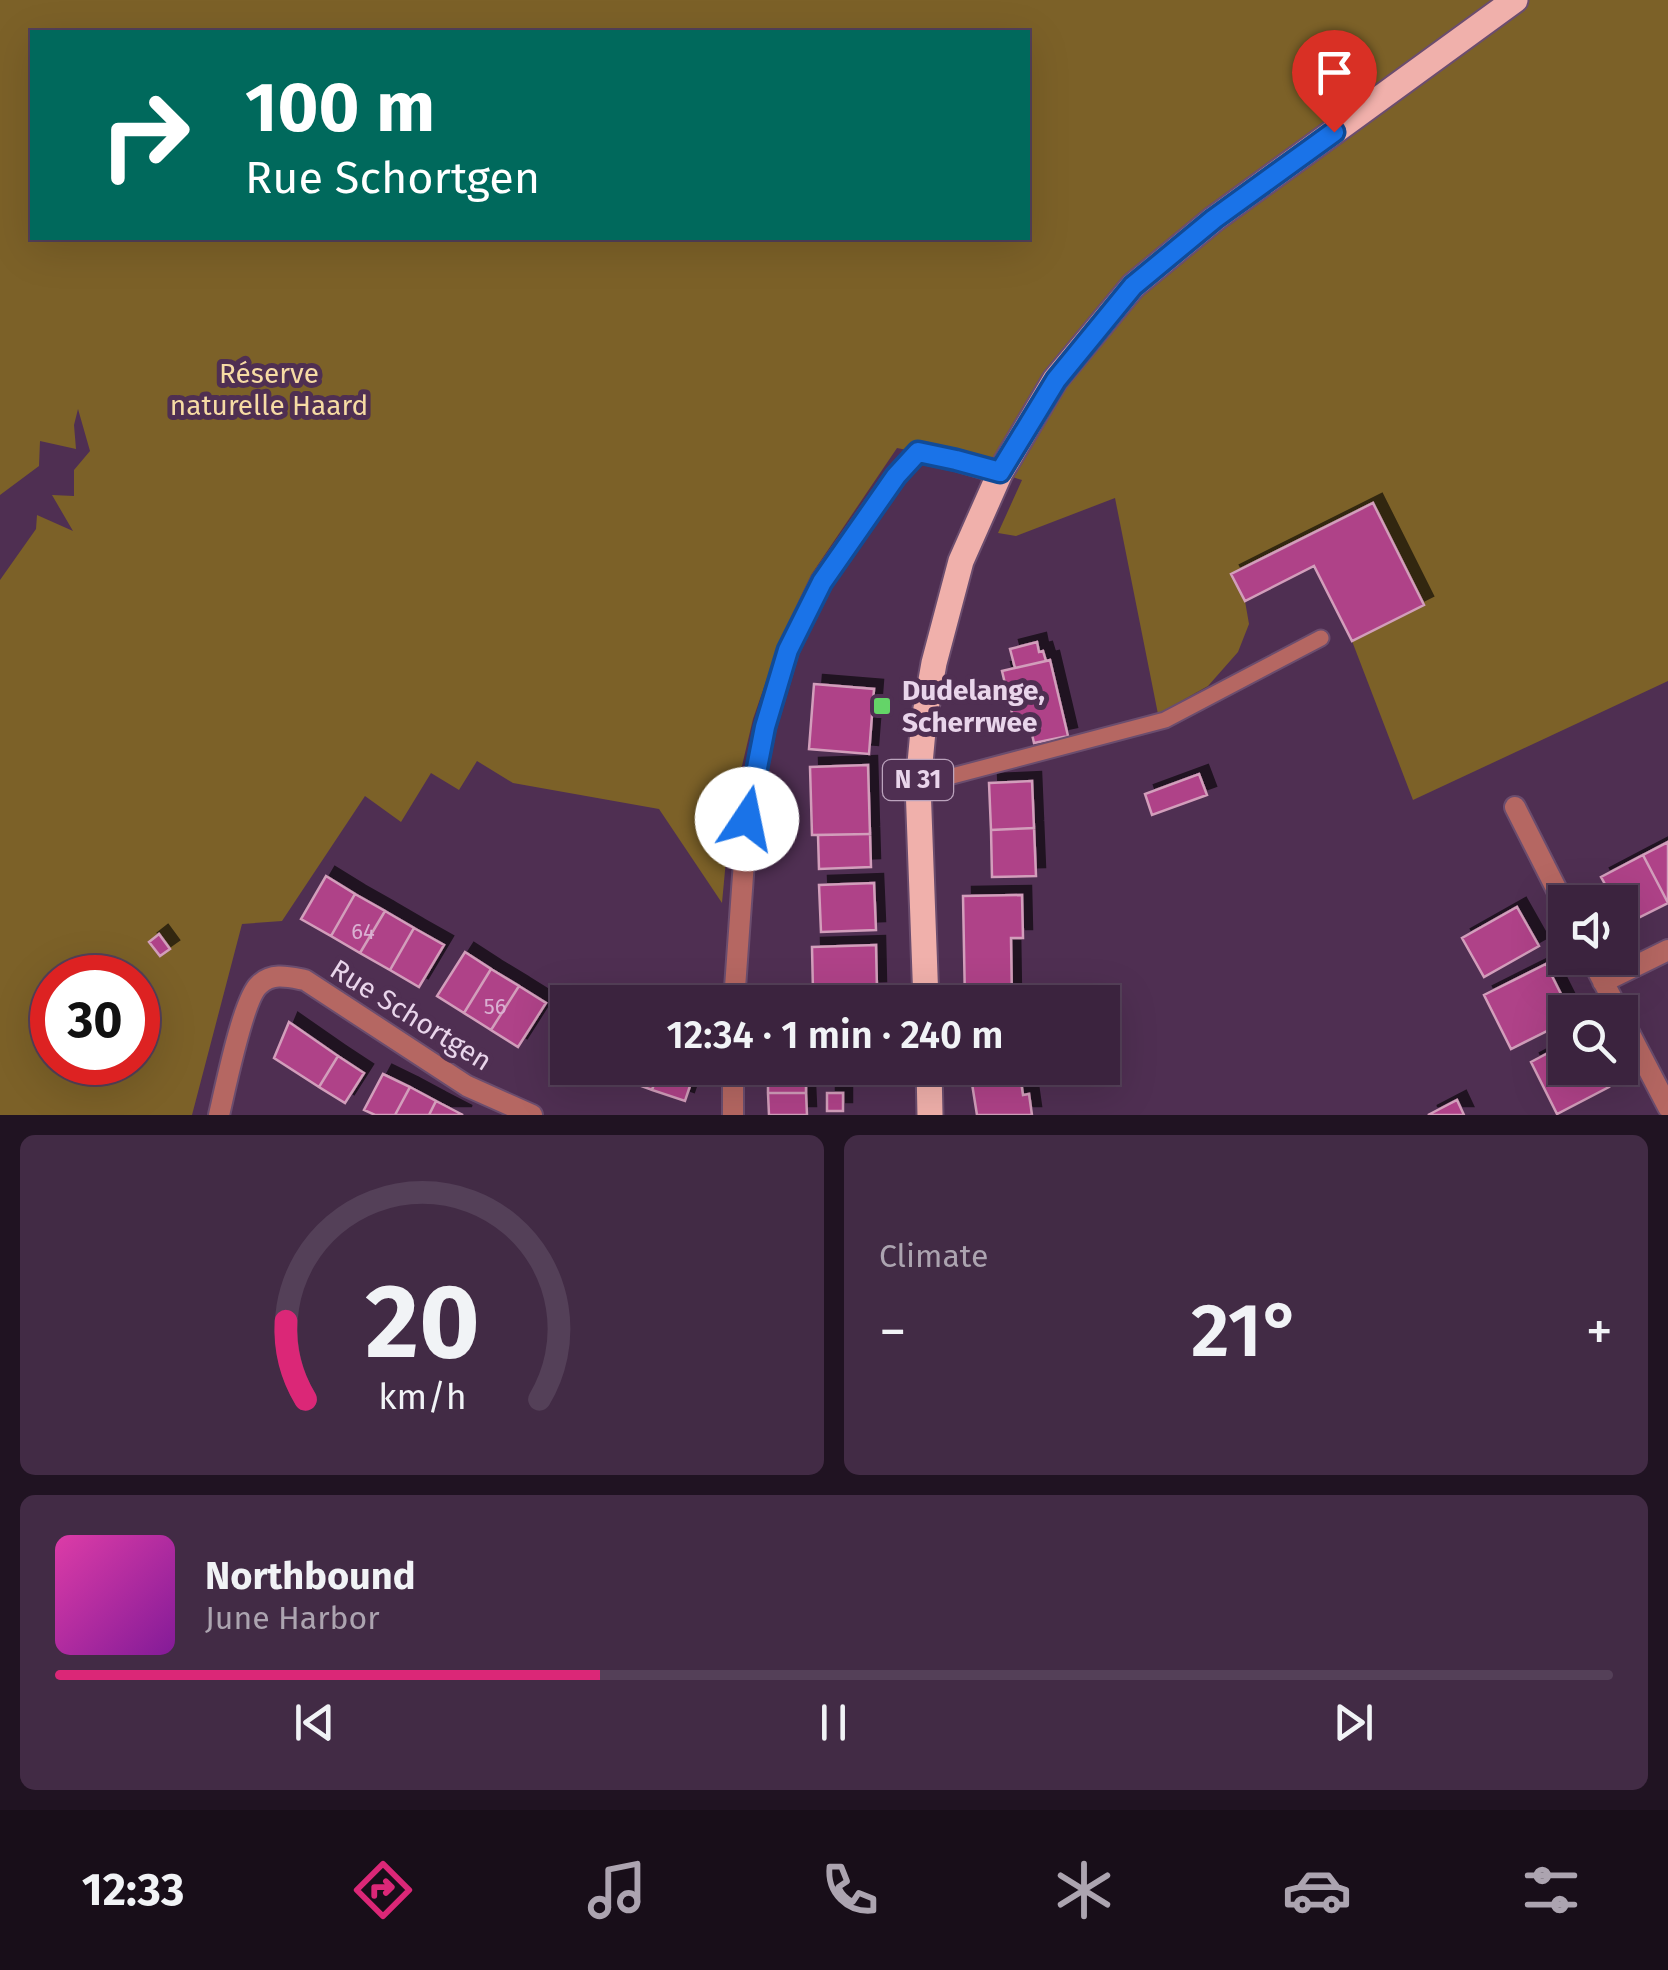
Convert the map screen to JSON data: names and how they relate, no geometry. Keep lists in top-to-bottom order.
{
  "streets": {
    "main road": ["N 31"],
    "street": ["Rue Schortgen"]
  },
  "parks": ["Réserve naturelle Haard"],
  "places": {
    "transit": ["Dudelange, Scherrwee"]
  },
  "house_numbers": ["64", "56"],
  "page": {
    "turn": ["100 m", "Rue Schortgen"],
    "limit": "30",
    "trip": "12:34 · 1 min · 240 m",
    "tile": "Climate",
    "heat": ["−", "21°", "+"],
    "song": ["Northbound", "June Harbor"],
    "tabs": "12:33",
    "gauge": ["20", "km/h"]
  }
}
